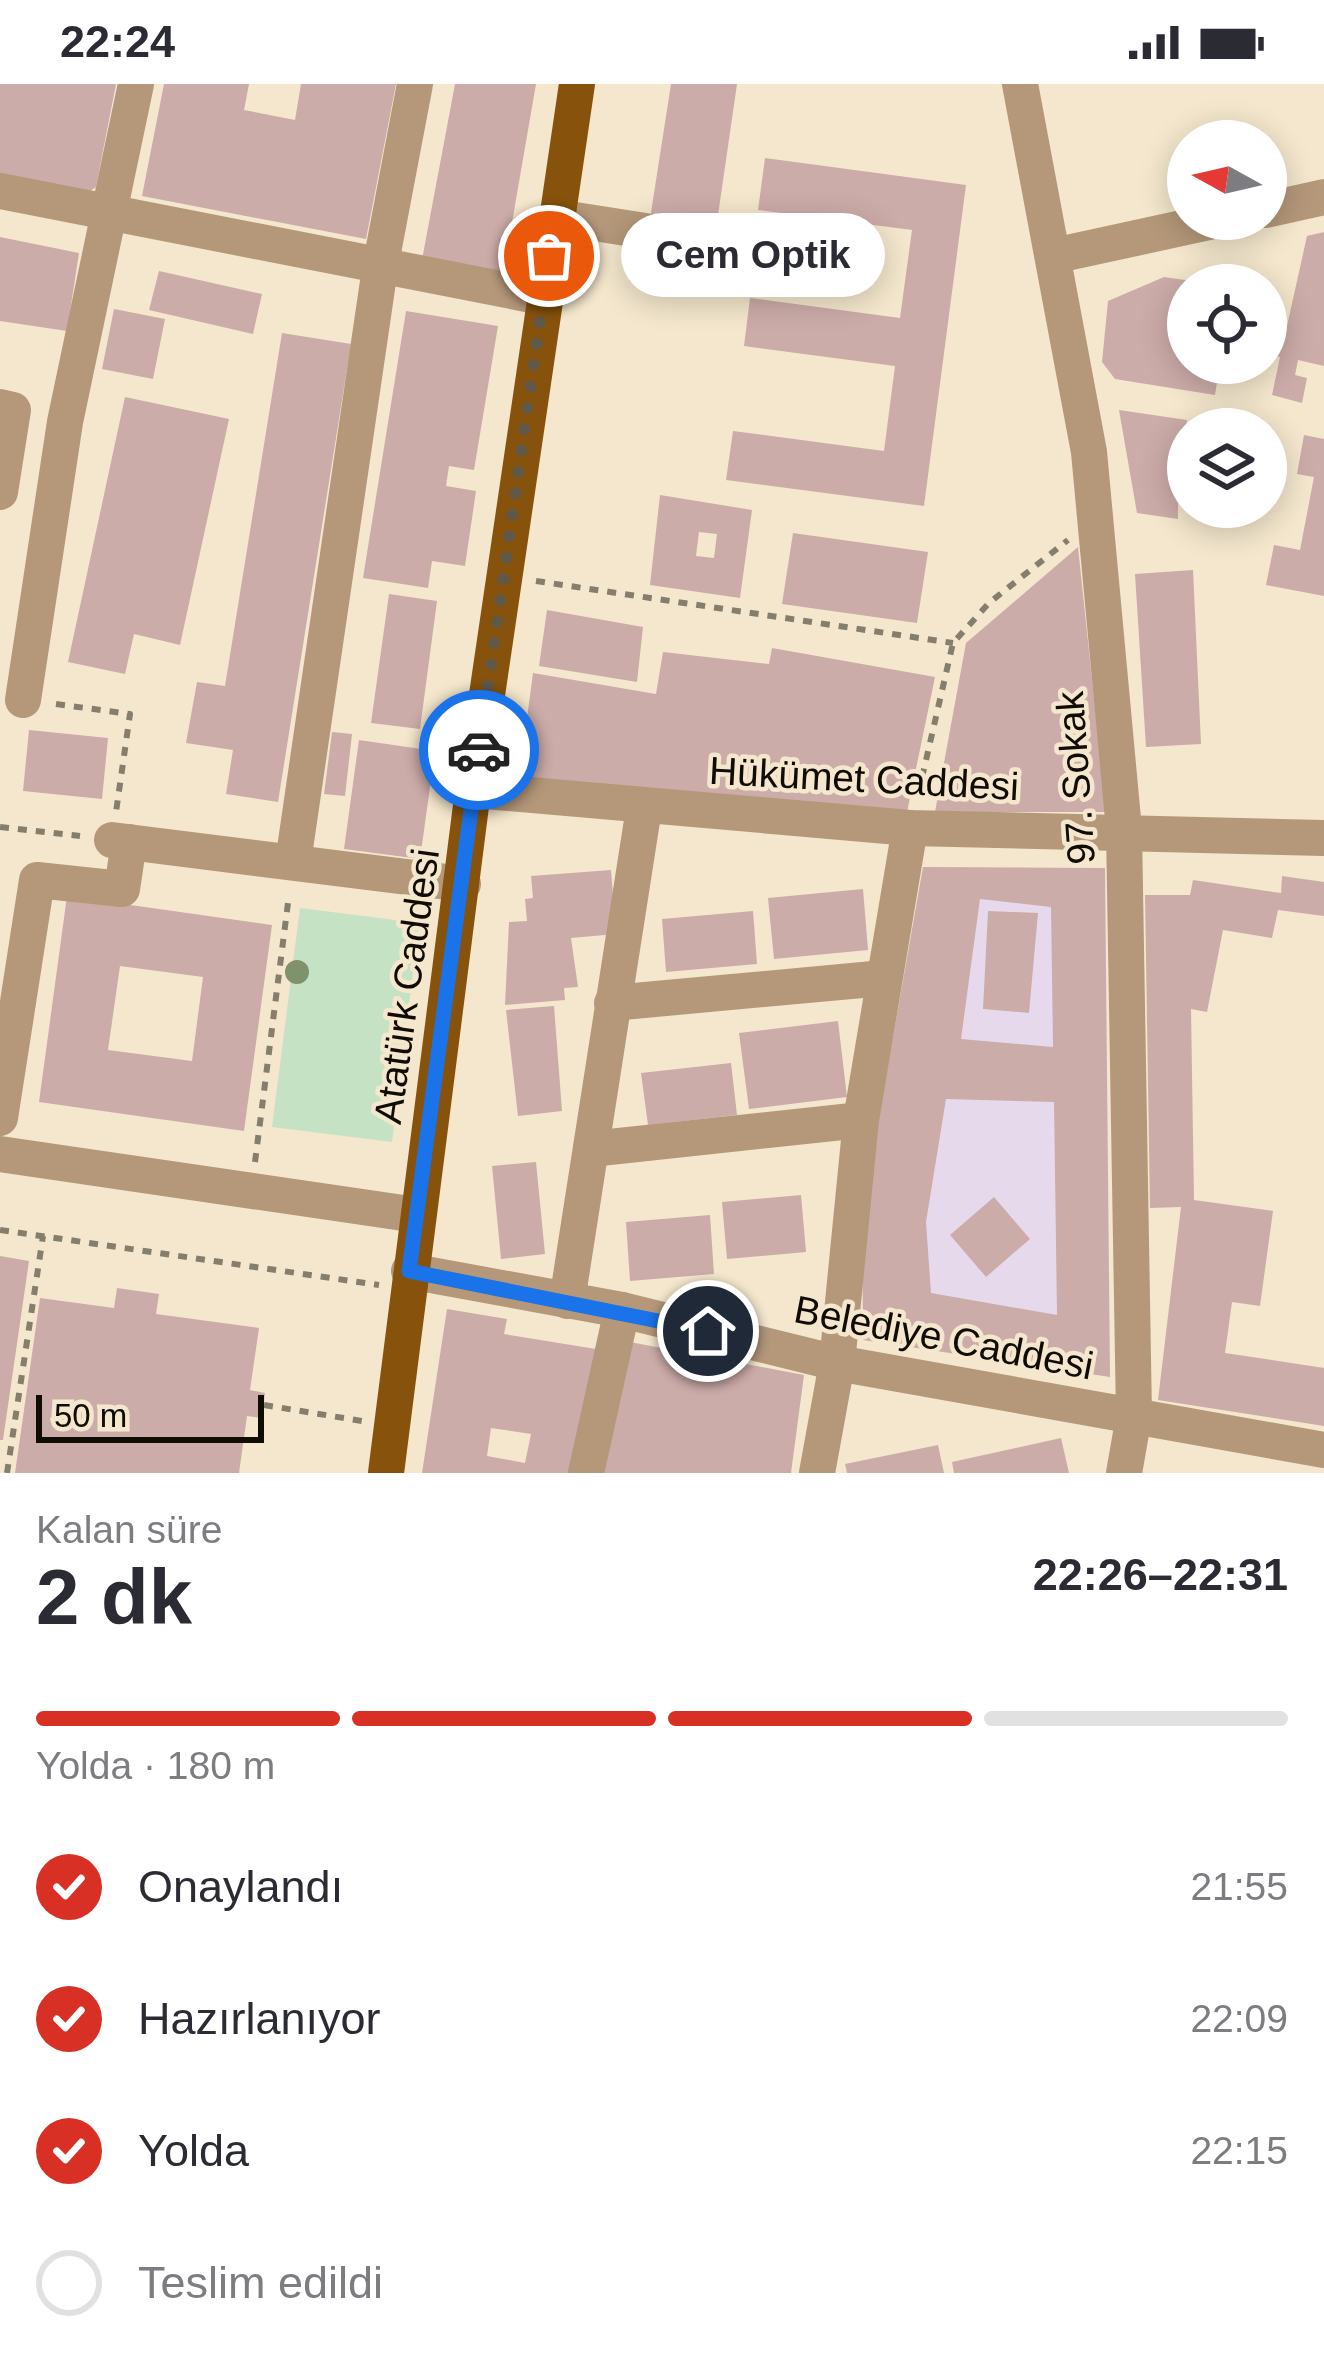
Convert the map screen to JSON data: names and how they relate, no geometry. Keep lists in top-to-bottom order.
{
  "streets": {
    "main road": ["Atatürk Caddesi"],
    "street": ["Hükümet Caddesi", "97. Sokak", "Belediye Caddesi"]
  },
  "crossings": [
    ["Hükümet Caddesi", "97. Sokak"],
    ["Hükümet Caddesi", "Atatürk Caddesi"],
    ["97. Sokak", "Belediye Caddesi"],
    ["Atatürk Caddesi", "Belediye Caddesi"]
  ],
  "places": ["Cem Optik"],
  "scale_bar": "50 m",
  "north": "left",
  "page": {
    "status": "22:24",
    "bubble": "Cem Optik",
    "scale": "50 m",
    "heading": ["2 dk", "Kalan süre", "22:26–22:31"],
    "bar": "Yolda · 180 m",
    "list": [
      ["Onaylandı", "21:55"],
      ["Hazırlanıyor", "22:09"],
      ["Yolda", "22:15"],
      "Teslim edildi"
    ]
  }
}
